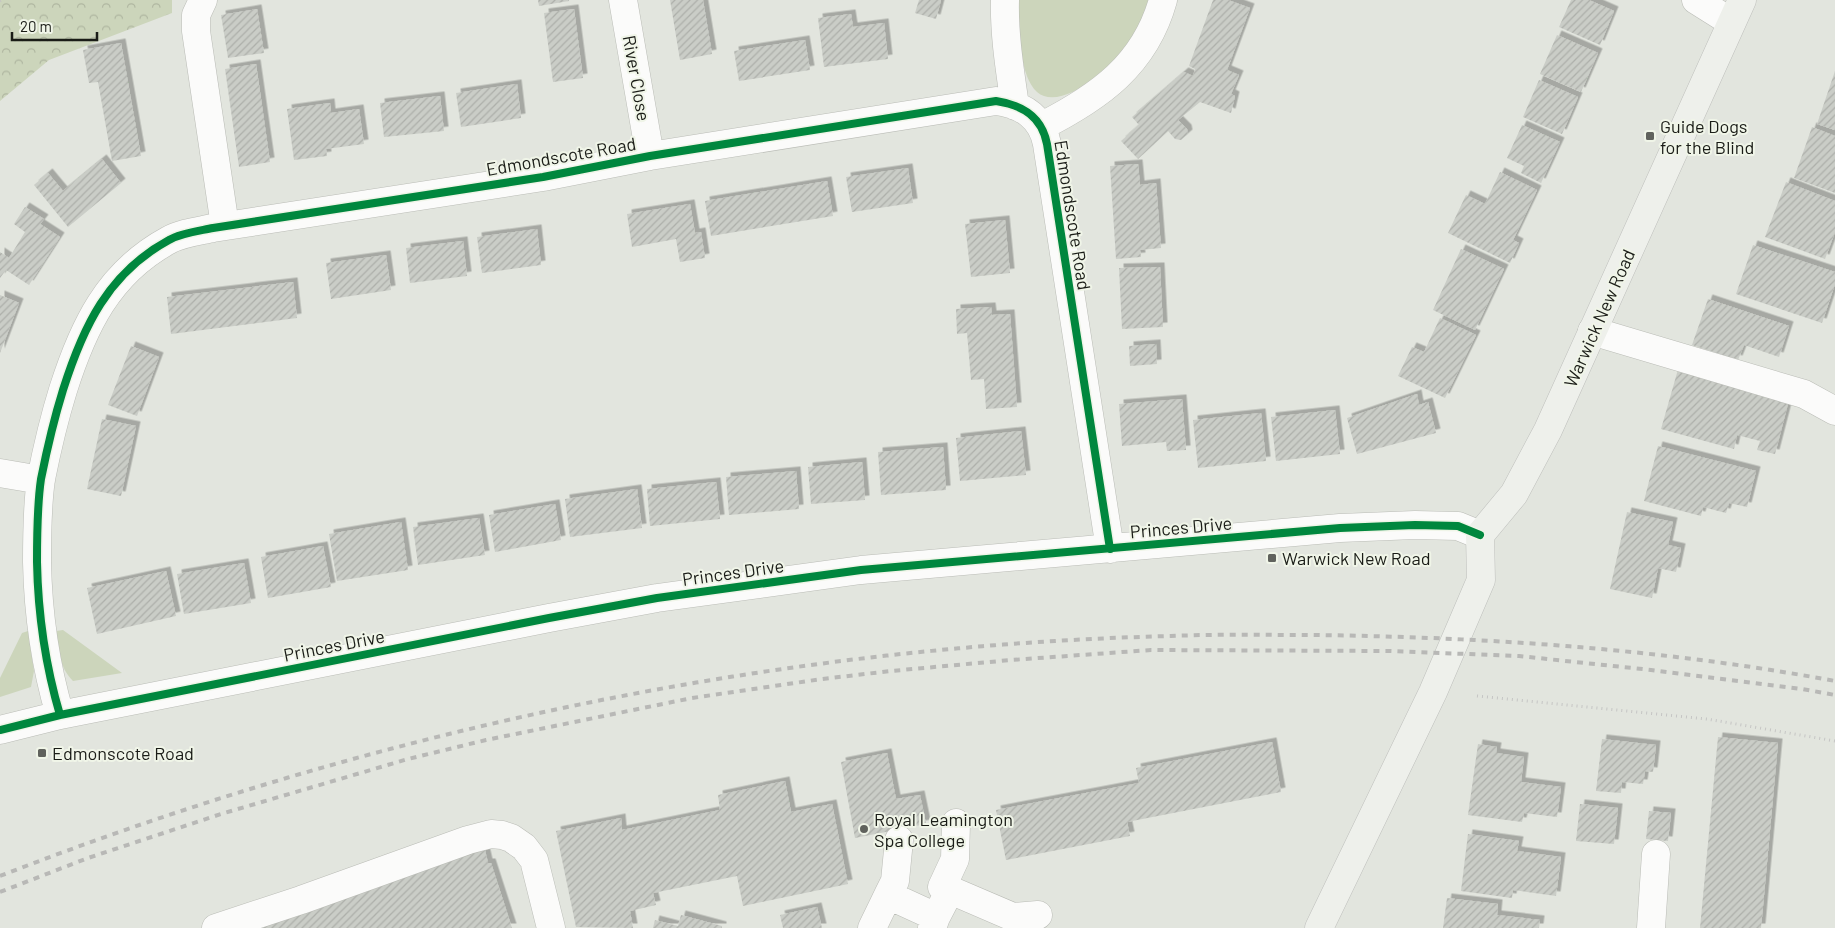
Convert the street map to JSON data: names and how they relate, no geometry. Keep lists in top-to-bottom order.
{
  "streets": {
    "main road": ["Warwick New Road"],
    "street": ["River Close", "Edmondscote Road", "Princes Drive"]
  },
  "crossings": [
    ["River Close", "Edmondscote Road"],
    ["Edmondscote Road", "Princes Drive"],
    ["Warwick New Road", "Princes Drive"]
  ],
  "places": {
    "transit": ["Guide Dogs for the Blind", "Warwick New Road", "Edmonscote Road"],
    "other": ["Royal Leamington Spa College"]
  },
  "scale_bar": "20 m"
}
